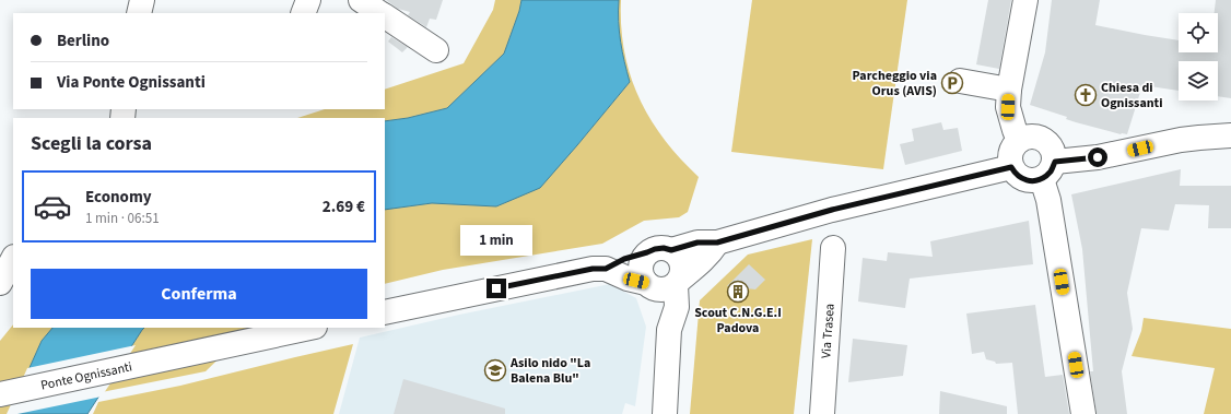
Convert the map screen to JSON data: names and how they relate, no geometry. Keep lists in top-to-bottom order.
{
  "streets": {
    "street": ["Via Trasea", "Ponte Ognissanti"]
  },
  "places": {
    "parking": ["Parcheggio via Orus (AVIS)"],
    "church": ["Chiesa di Ognissanti"],
    "building": ["Scout C.N.G.E.I Padova"],
    "school or university": ["Asilo nido \"La Balena Blu\""]
  },
  "page": {
    "banner": ["Berlino", "Via Ponte Ognissanti"],
    "heading": "Scegli la corsa",
    "list": [
      {
        "name": "Economy",
        "note": "1 min · 06:51",
        "value": "2.69 €"
      }
    ],
    "bubble": "1 min",
    "buttons": "Conferma"
  }
}
